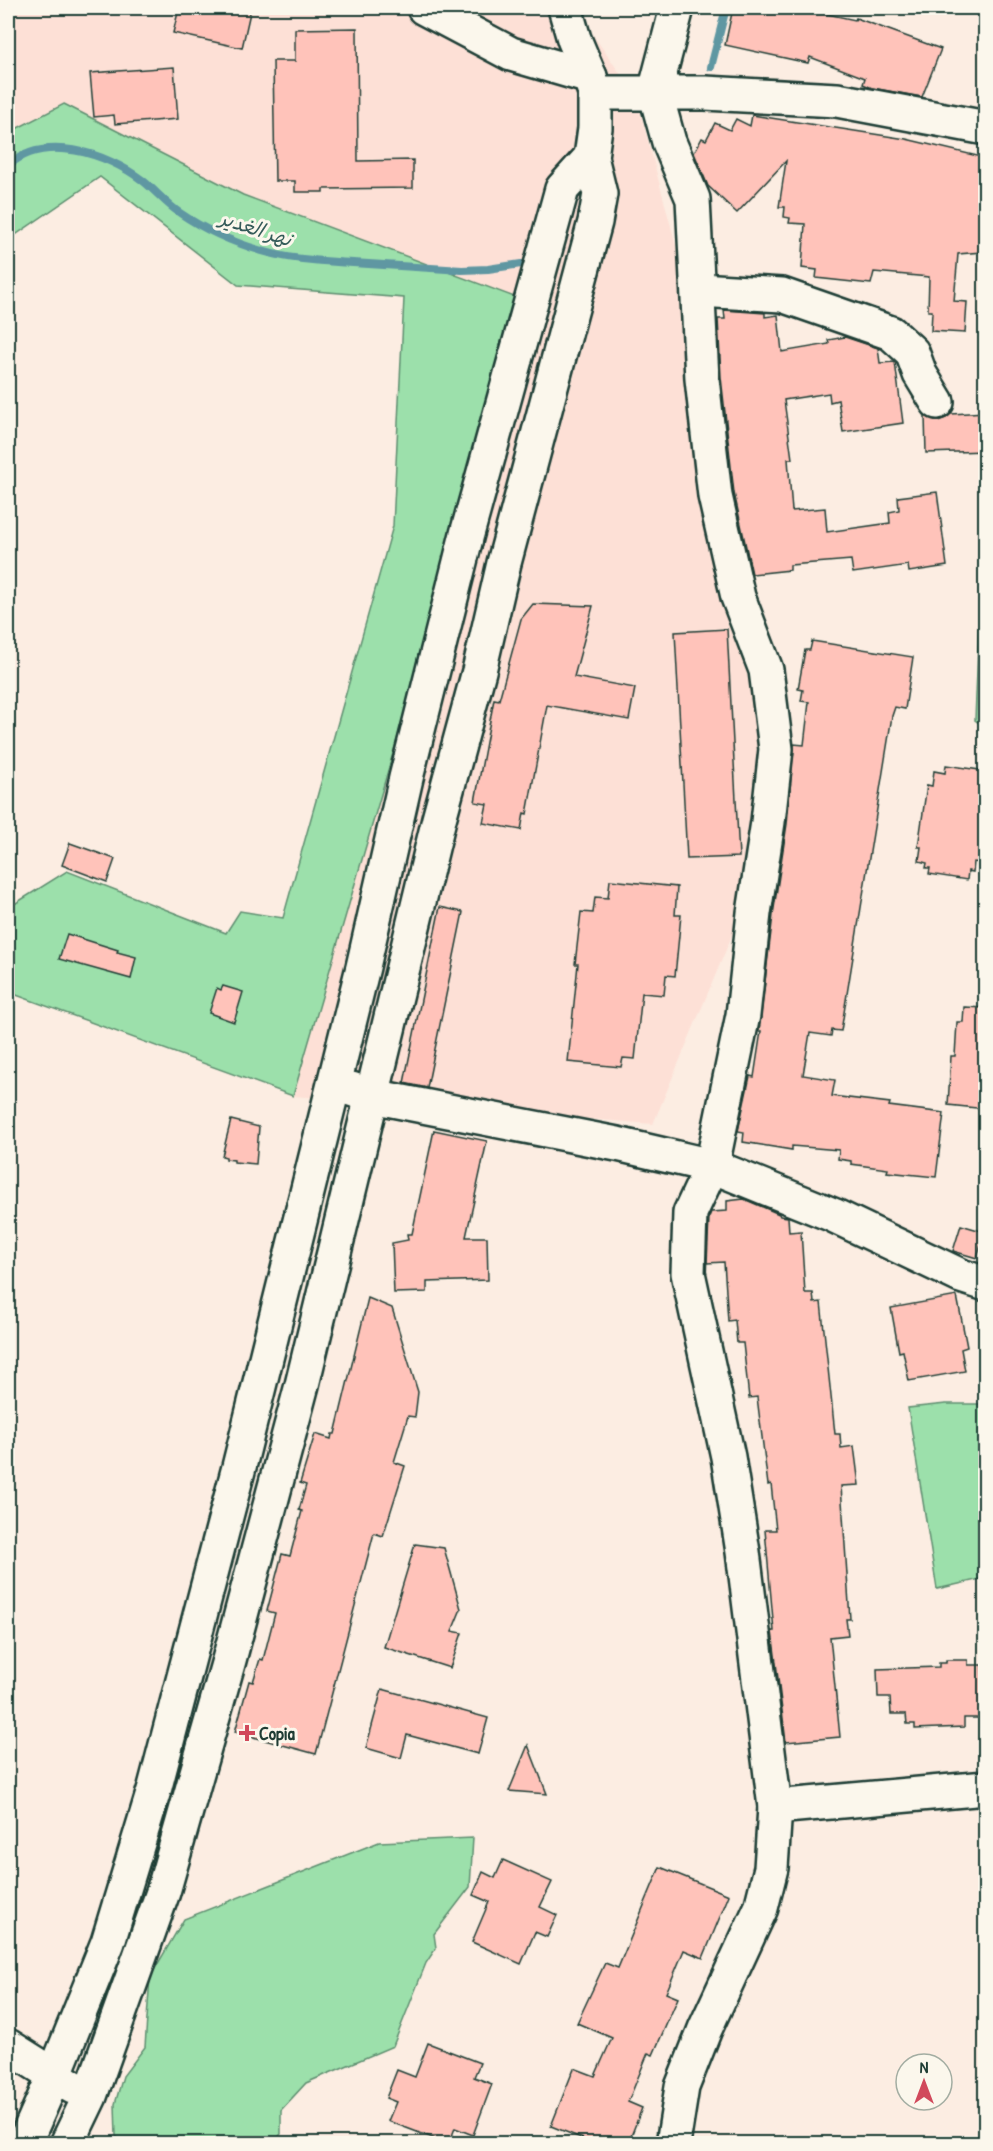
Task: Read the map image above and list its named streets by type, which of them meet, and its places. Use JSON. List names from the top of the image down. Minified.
{"water":["نهر الغدير"],"places":{"health":["Copia"]},"north":"top"}
